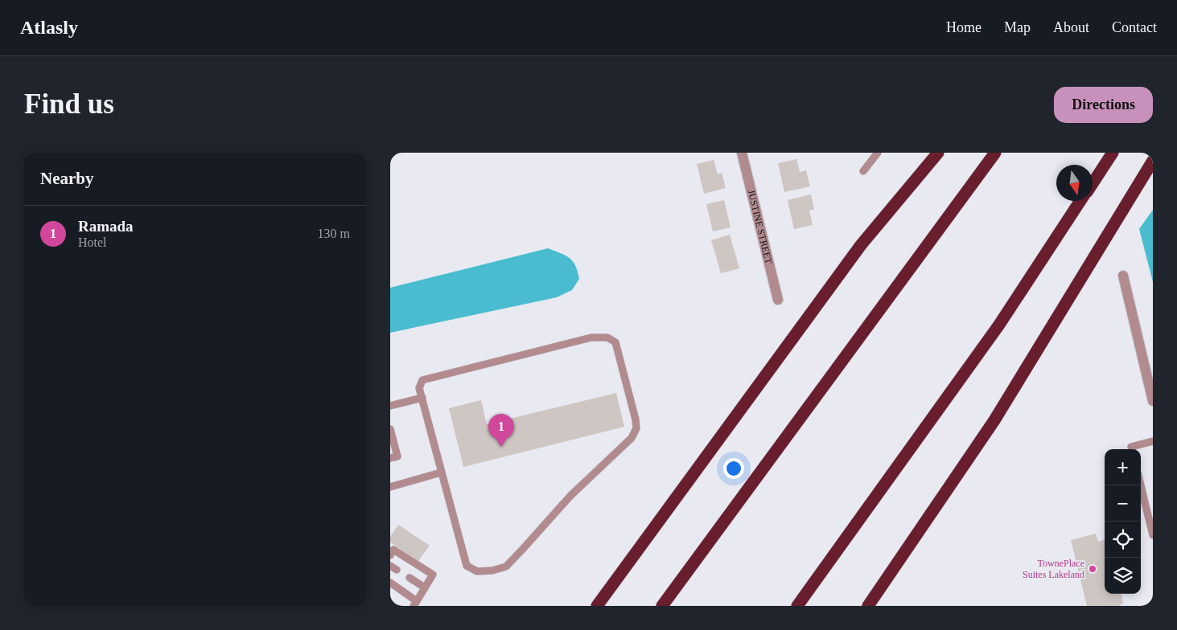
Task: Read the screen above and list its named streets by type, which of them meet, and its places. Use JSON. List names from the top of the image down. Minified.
{"streets":{"street":["JUSTINE STREET"]},"places":["TownePlace Suites Lakeland"],"north":"bottom","page":{"header":"Atlasly","nav":["Home","Map","About","Contact"],"buttons":"Directions","title":"Find us","heading":"Nearby","list":[{"mark":"1","name":"Ramada","note":"Hotel","value":"130 m"}],"pins":"1","map_buttons":["+","−"]}}
